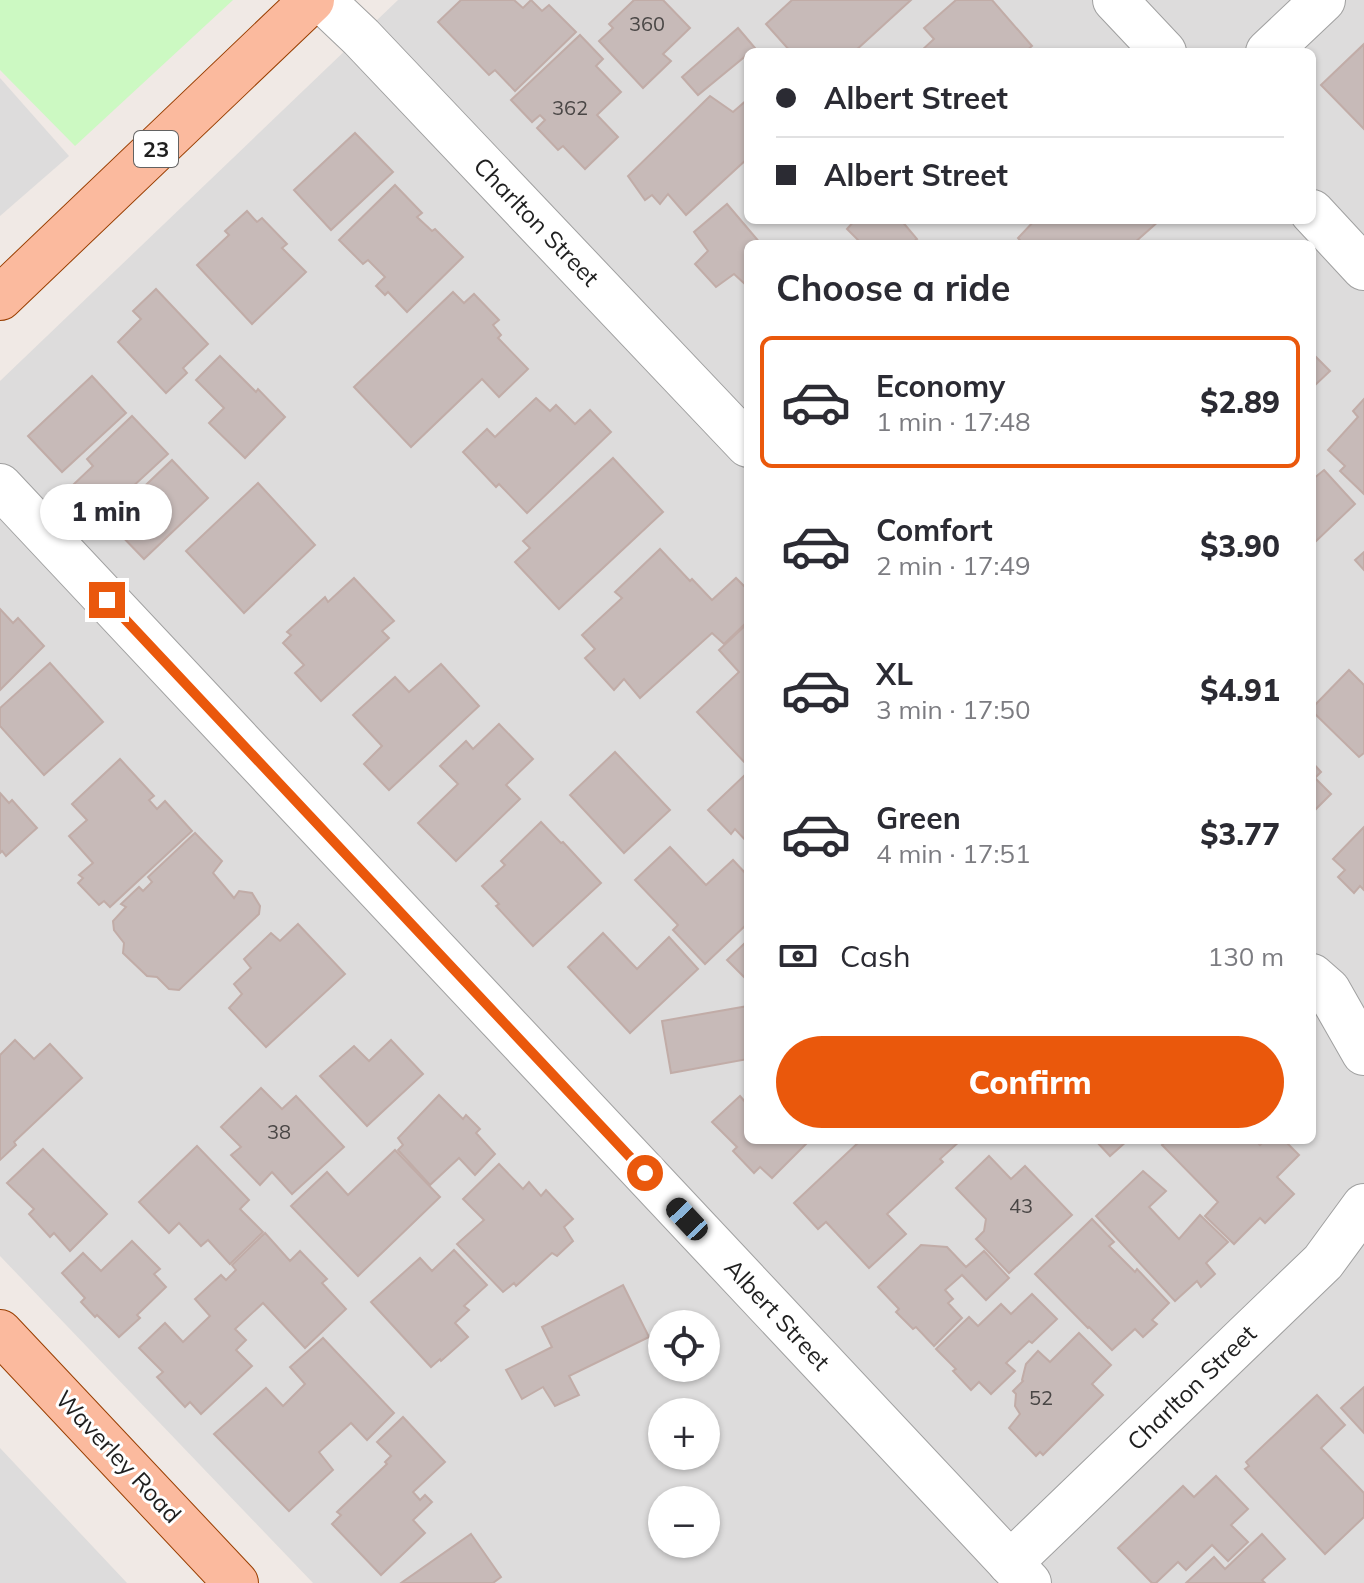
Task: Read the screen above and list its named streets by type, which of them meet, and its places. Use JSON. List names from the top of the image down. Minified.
{"streets":{"main road":["23","Waverley Road"],"street":["Charlton Street","Albert Street"]},"crossings":[["Charlton Street","Albert Street"]],"house_numbers":["360","362","38","43","52"],"page":{"banner":["Albert Street","Albert Street"],"heading":"Choose a ride","list":[{"name":"Economy","note":"1 min · 17:48","value":"$2.89"},{"name":"Comfort","note":"2 min · 17:49","value":"$3.90"},{"name":"XL","note":"3 min · 17:50","value":"$4.91"},{"name":"Green","note":"4 min · 17:51","value":"$3.77"}],"bubble":"1 min","pay":["Cash","130 m"],"buttons":"Confirm","map_buttons":["+","−"]}}
